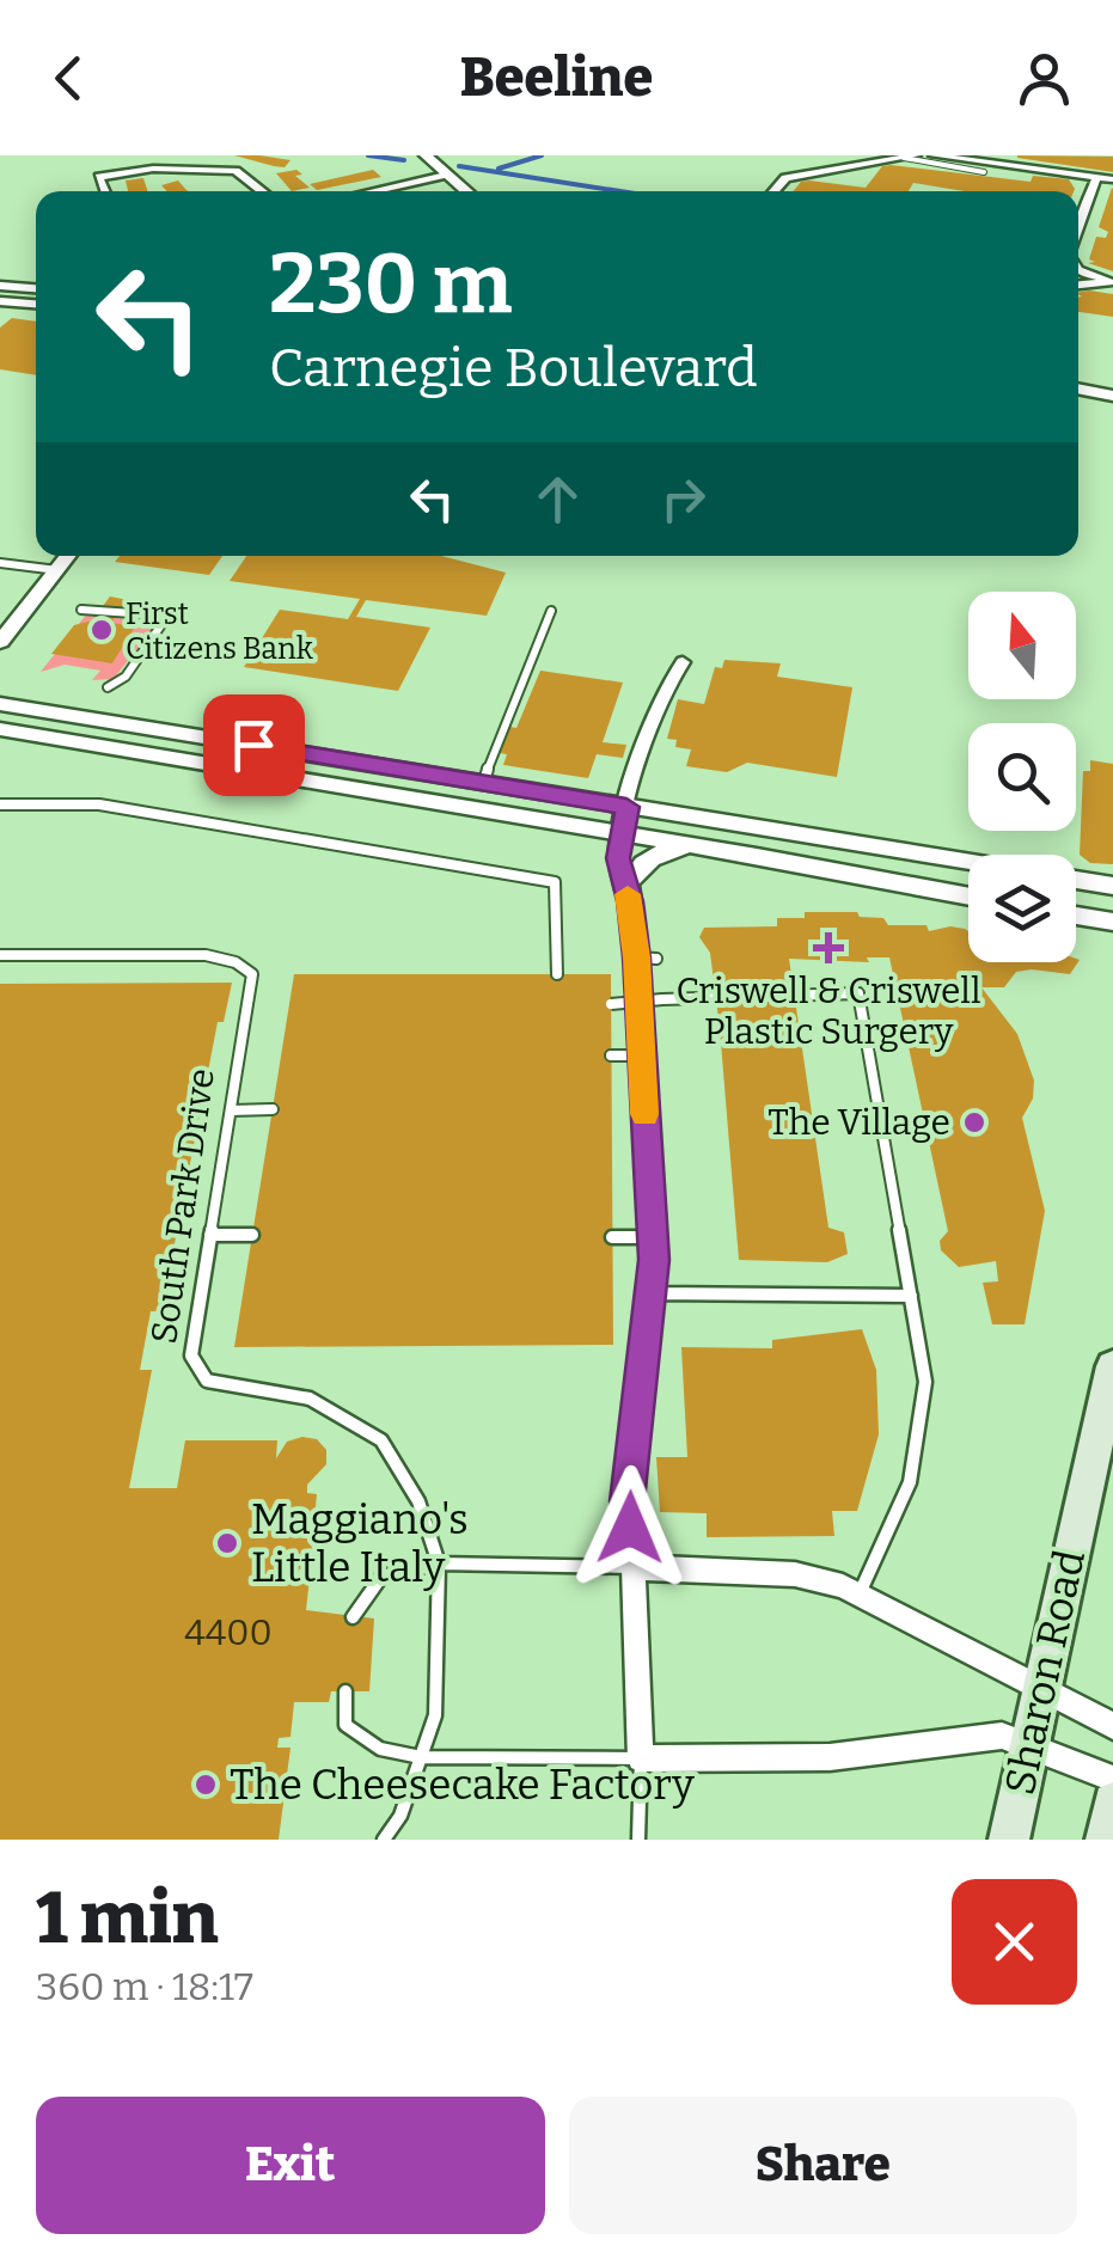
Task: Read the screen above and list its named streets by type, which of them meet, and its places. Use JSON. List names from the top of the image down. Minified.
{"streets":{"main road":["Sharon Road"],"lane":["South Park Drive"]},"places":{"other":["First Citizens Bank","The Village","Maggiano's Little Italy","The Cheesecake Factory"],"health":["Criswell & Criswell Plastic Surgery"]},"house_numbers":["4400"],"north":"top","page":{"header":"Beeline","turn":["230 m","Carnegie Boulevard"],"heading":["1 min","360 m · 18:17"],"buttons":["Exit","Share"]}}
